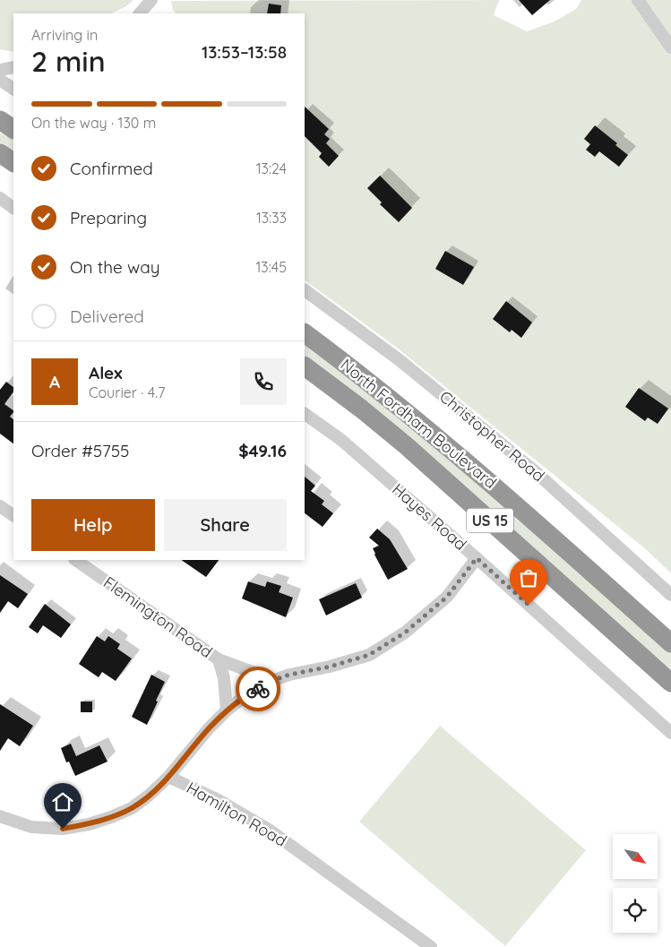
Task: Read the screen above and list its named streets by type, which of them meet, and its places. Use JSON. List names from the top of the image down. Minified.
{"streets":{"highway":["North Fordham Boulevard","US 15"],"street":["Christopher Road","Hayes Road","Flemington Road","Hamilton Road"]},"north":"bottom right","page":{"heading":["2 min","Arriving in","13:53–13:58"],"panel":["Alex","Courier · 4.7","Order #5755","$49.16"],"bar":"On the way · 130 m","list":[["Confirmed","13:24"],["Preparing","13:33"],["On the way","13:45"],"Delivered"],"round":"A","buttons":["Help","Share"]}}
